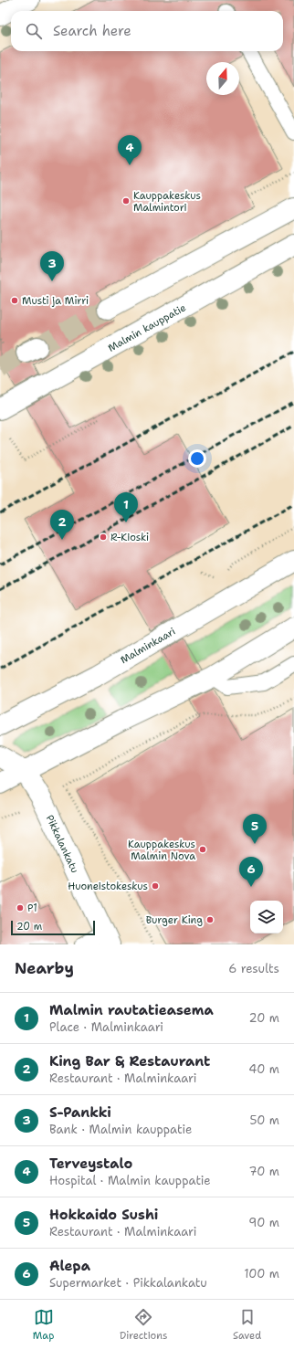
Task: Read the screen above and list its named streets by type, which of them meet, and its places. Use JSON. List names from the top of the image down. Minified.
{"streets":{"main road":["Malmin kauppatie","Malminkaari","Pikkalankatu"]},"places":["Kauppakeskus Malmintori","Musti ja Mirri","R-Kioski","Kauppakeskus Malmin Nova","Huoneistokeskus","P1","Burger King"],"scale_bar":"20 m","north":"top","page":{"search":"Search here","pins":["4","3","1","2","5","6"],"scale":"20 m","heading":["Nearby","6 results"],"list":[{"mark":"1","name":"Malmin rautatieasema","note":"Place · Malminkaari","value":"20 m"},{"mark":"2","name":"King Bar & Restaurant","note":"Restaurant · Malminkaari","value":"40 m"},{"mark":"3","name":"S-Pankki","note":"Bank · Malmin kauppatie","value":"50 m"},{"mark":"4","name":"Terveystalo","note":"Hospital · Malmin kauppatie","value":"70 m"},{"mark":"5","name":"Hokkaido Sushi","note":"Restaurant · Malminkaari","value":"90 m"},{"mark":"6","name":"Alepa","note":"Supermarket · Pikkalankatu","value":"100 m"}],"nav":["Map","Directions","Saved"]}}
